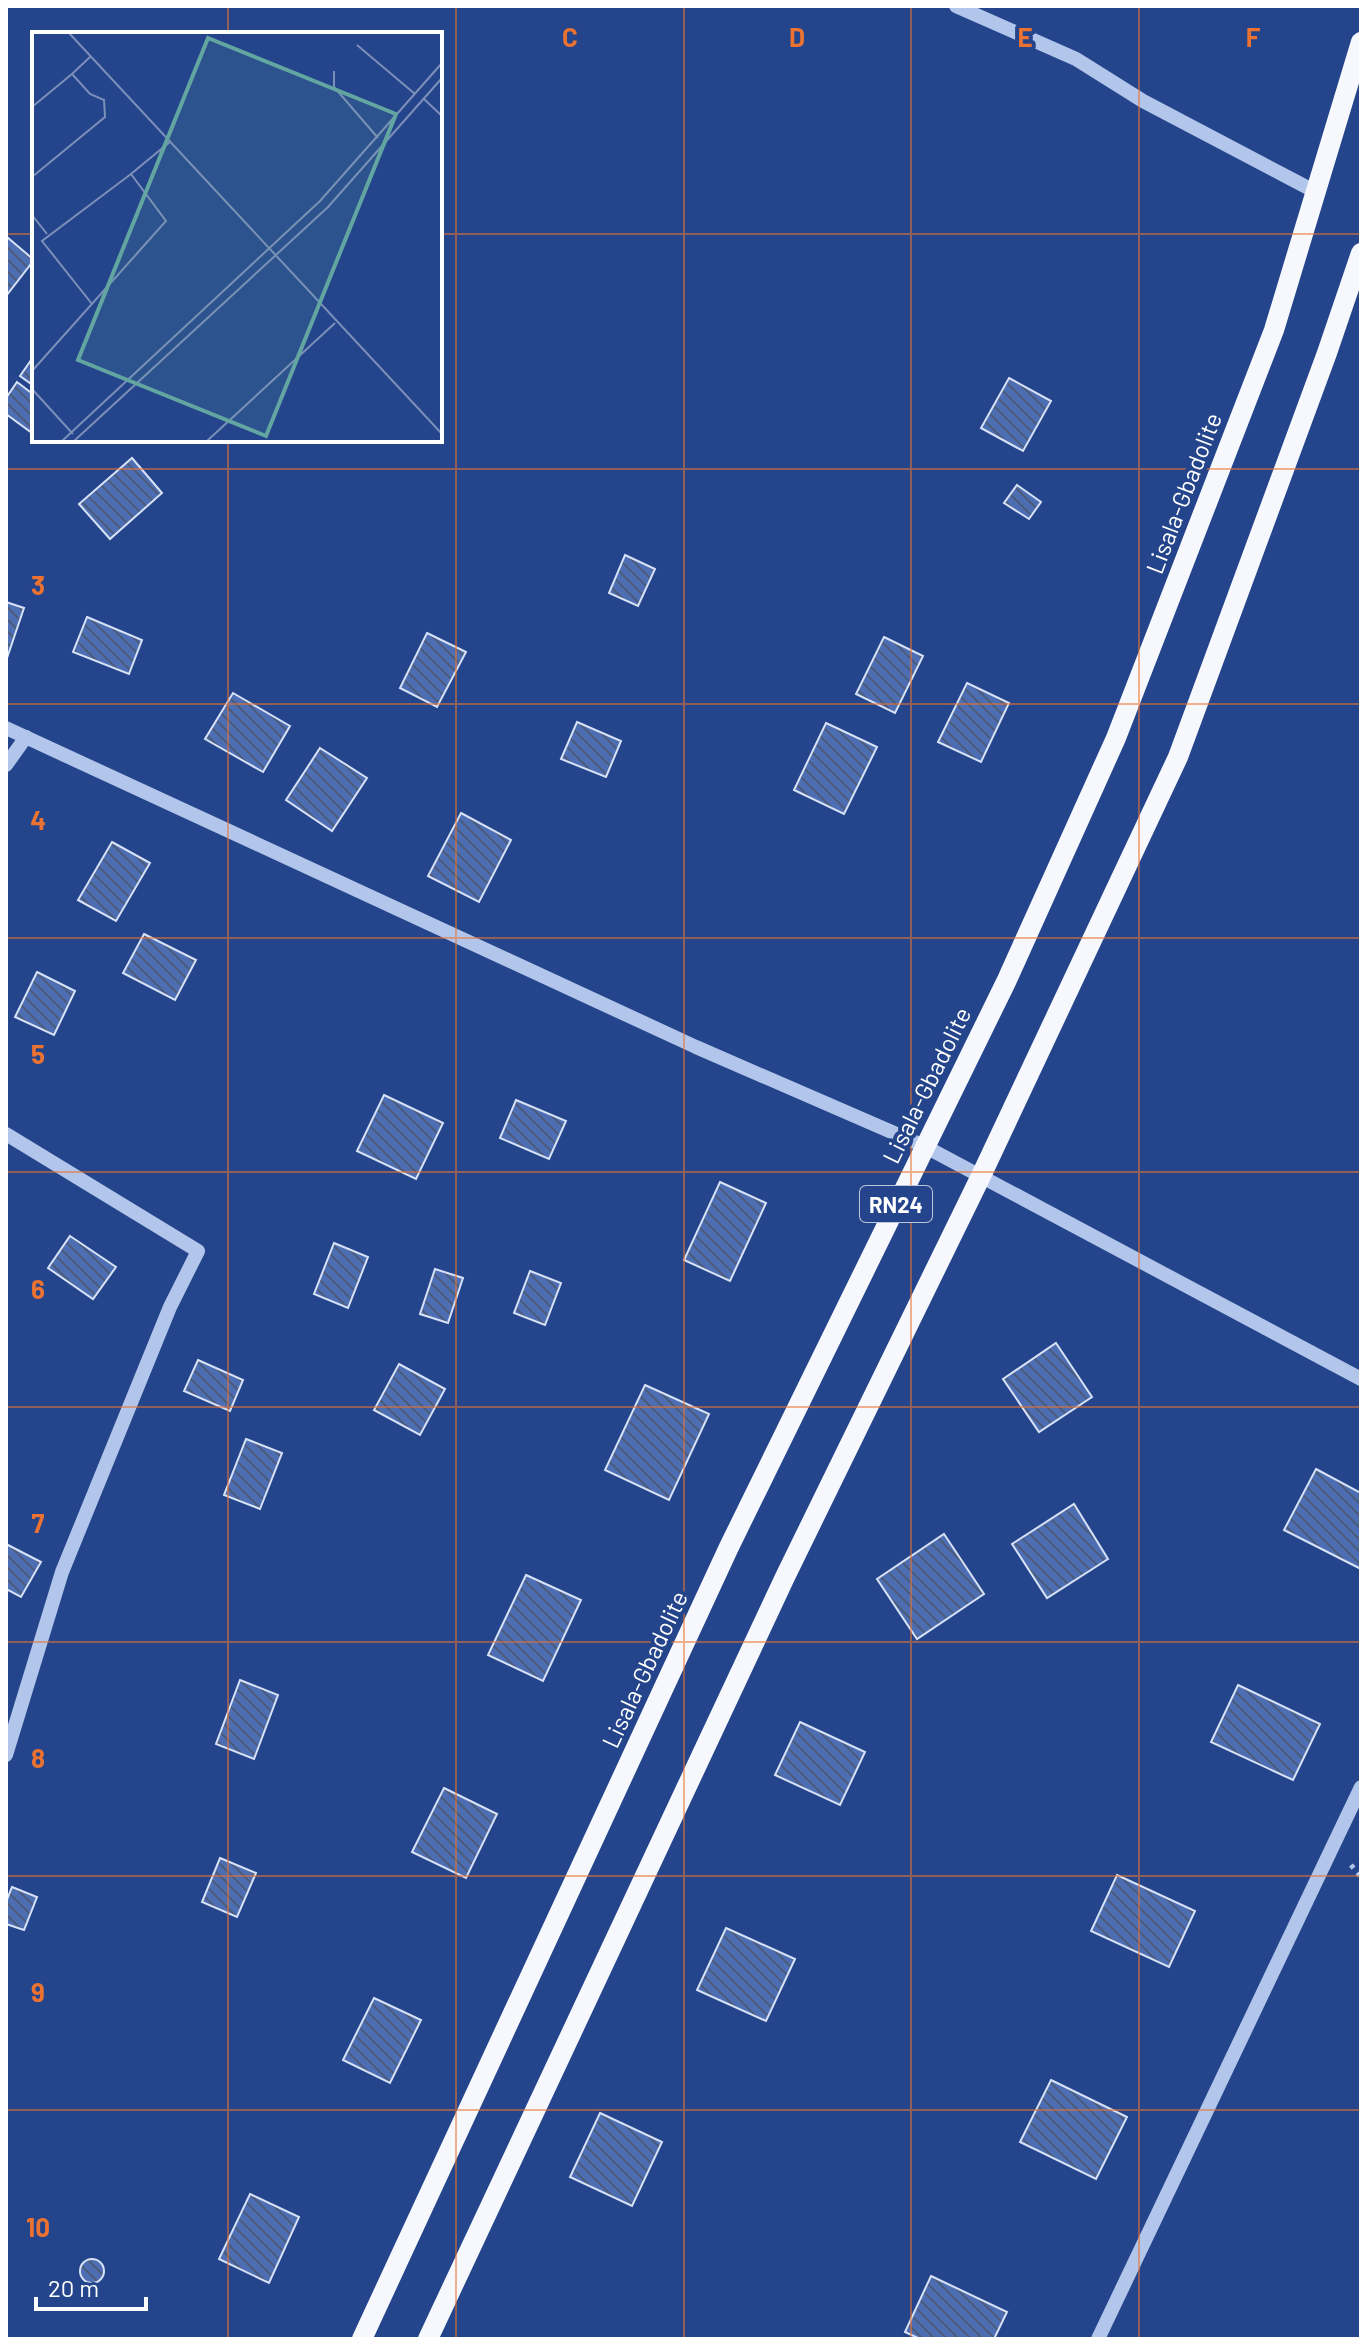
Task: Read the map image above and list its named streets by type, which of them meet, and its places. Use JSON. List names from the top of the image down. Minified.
{"streets":{"main road":["Lisala-Gbadolite","RN24"]},"scale_bar":"20 m","grid":{"columns":["C","D","E","F"],"rows":["3","4","5","6","7","8","9","10"]}}
